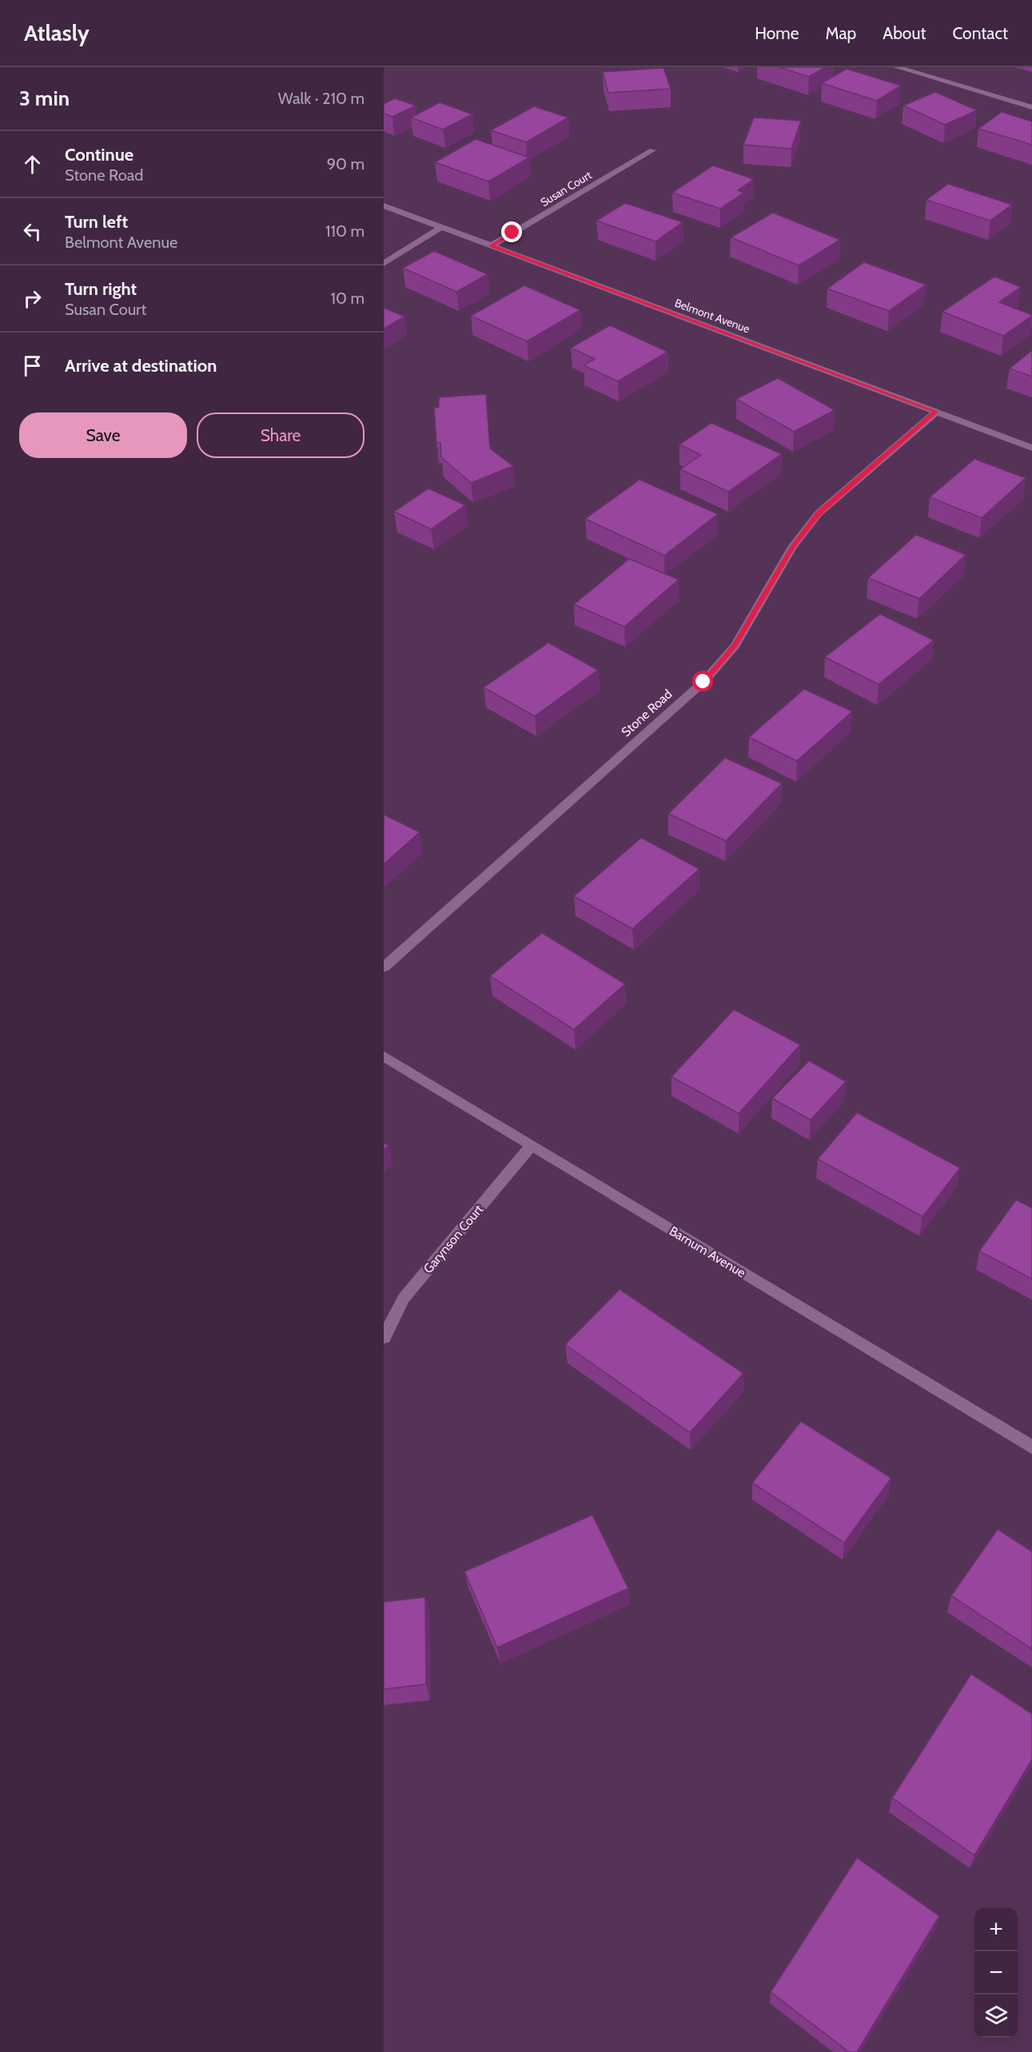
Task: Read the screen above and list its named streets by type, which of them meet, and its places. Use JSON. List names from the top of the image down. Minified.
{"streets":{"street":["Susan Court","Belmont Avenue","Stone Road","Garynson Court","Barnum Avenue"]},"crossings":[["Susan Court","Belmont Avenue"],["Belmont Avenue","Stone Road"],["Garynson Court","Barnum Avenue"]],"page":{"header":"Atlasly","nav":["Home","Map","About","Contact"],"heading":["3 min","Walk · 210 m"],"list":[["Continue","Stone Road","90 m"],["Turn left","Belmont Avenue","110 m"],["Turn right","Susan Court","10 m"],"Arrive at destination"],"buttons":["Save","Share"],"map_buttons":["+","−"]}}
